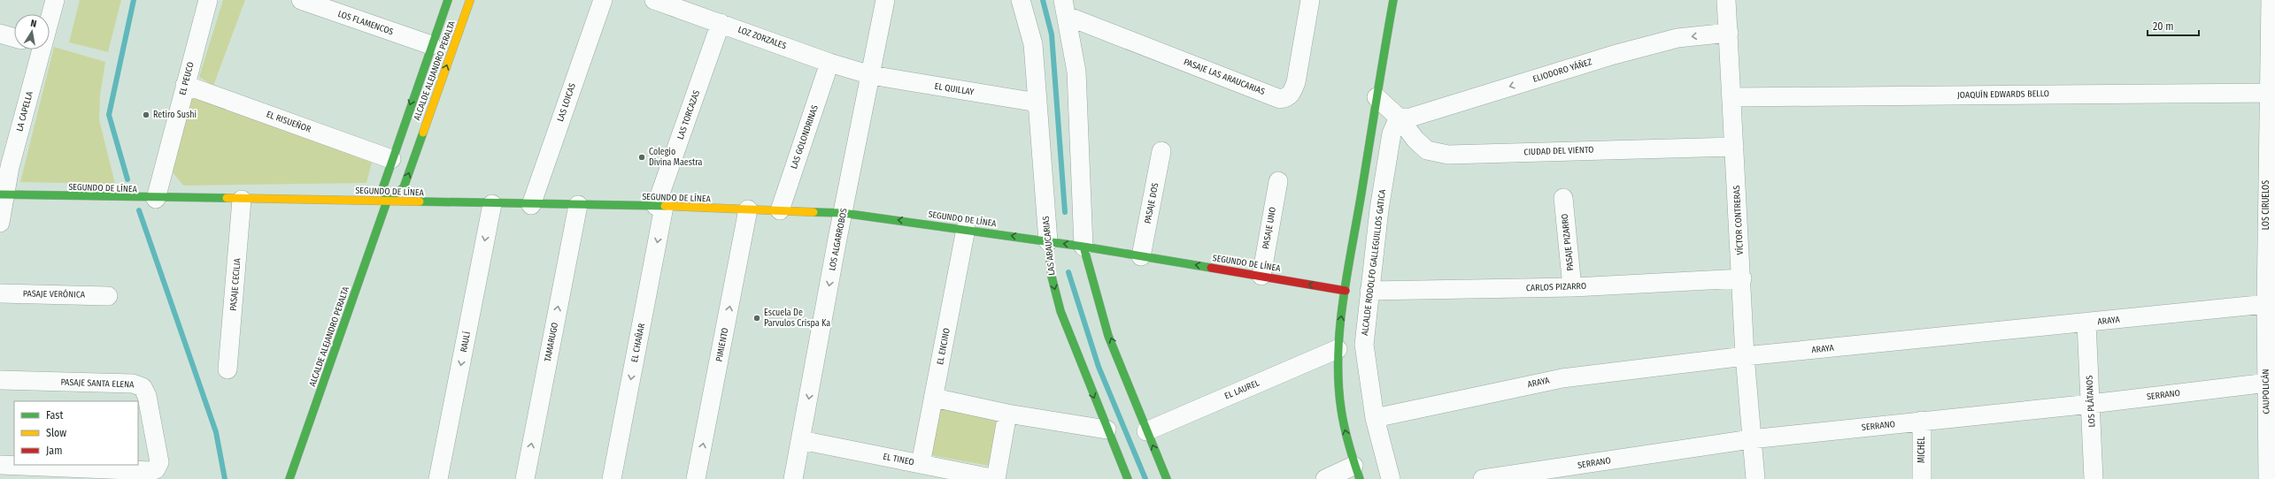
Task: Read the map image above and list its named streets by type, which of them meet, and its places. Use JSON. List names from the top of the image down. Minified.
{"streets":{"street":["LOS FLAMENCOS","LOZ ZORZALES","ALCALDE ALEJANDRO PERALTA","ELIODORO YÁÑEZ","PASAJE LAS ARAUCARIAS","EL PEUCO","EL QUILLAY","JOAQUÍN EDWARDS BELLO","LAS LOICAS","LA CAPELLA","LAS TORCAZAS","EL RISUEÑOR","LAS GOLONDRINAS","CIUDAD DEL VIENTO","SEGUNDO DE LÍNEA","PASAJE DOS","LOS CIRUELOS","VÍCTOR CONTRERAS","PASAJE UNO","LOS ALGARROBOS","PASAJE PIZARRO","LAS ARAUCARIAS","ALCALDE RODOLFO GALLEGUILLOS GATICA","PASAJE CECILIA","CARLOS PIZARRO","PASAJE VERÓNICA","ARAYA","RAULÍ","TAMARUGO","EL CHAÑAR","PIMIENTO","EL ENCINO","PASAJE SANTA ELENA","EL LAUREL","CAUPOLICÁN","SERRANO","LOS PLÁTANOS","MICHEL","EL TINEO"]},"crossings":[["LOS FLAMENCOS","ALCALDE ALEJANDRO PERALTA"],["LOZ ZORZALES","EL QUILLAY"],["LOZ ZORZALES","LAS TORCAZAS"],["LOZ ZORZALES","LAS GOLONDRINAS"],["LOZ ZORZALES","LOS ALGARROBOS"],["ALCALDE ALEJANDRO PERALTA","EL RISUEÑOR"],["ALCALDE ALEJANDRO PERALTA","SEGUNDO DE LÍNEA"],["ELIODORO YÁÑEZ","CIUDAD DEL VIENTO"],["ELIODORO YÁÑEZ","VÍCTOR CONTRERAS"],["ELIODORO YÁÑEZ","ALCALDE RODOLFO GALLEGUILLOS GATICA"],["EL PEUCO","EL RISUEÑOR"],["EL PEUCO","SEGUNDO DE LÍNEA"],["EL QUILLAY","LOS ALGARROBOS"],["EL QUILLAY","LAS ARAUCARIAS"],["JOAQUÍN EDWARDS BELLO","LOS CIRUELOS"],["JOAQUÍN EDWARDS BELLO","VÍCTOR CONTRERAS"],["LAS LOICAS","SEGUNDO DE LÍNEA"],["LA CAPELLA","SEGUNDO DE LÍNEA"],["LAS TORCAZAS","SEGUNDO DE LÍNEA"],["LAS TORCAZAS","EL CHAÑAR"],["LAS GOLONDRINAS","SEGUNDO DE LÍNEA"],["CIUDAD DEL VIENTO","VÍCTOR CONTRERAS"],["CIUDAD DEL VIENTO","ALCALDE RODOLFO GALLEGUILLOS GATICA"],["SEGUNDO DE LÍNEA","PASAJE DOS"],["SEGUNDO DE LÍNEA","PASAJE UNO"],["SEGUNDO DE LÍNEA","LOS ALGARROBOS"],["SEGUNDO DE LÍNEA","LAS ARAUCARIAS"],["SEGUNDO DE LÍNEA","PASAJE CECILIA"],["SEGUNDO DE LÍNEA","RAULÍ"],["SEGUNDO DE LÍNEA","TAMARUGO"],["SEGUNDO DE LÍNEA","EL CHAÑAR"],["SEGUNDO DE LÍNEA","PIMIENTO"],["SEGUNDO DE LÍNEA","EL ENCINO"],["LOS CIRUELOS","ARAYA"],["LOS CIRUELOS","CAUPOLICÁN"],["VÍCTOR CONTRERAS","CARLOS PIZARRO"],["VÍCTOR CONTRERAS","ARAYA"],["VÍCTOR CONTRERAS","SERRANO"],["LOS ALGARROBOS","EL TINEO"],["PASAJE PIZARRO","CARLOS PIZARRO"],["ALCALDE RODOLFO GALLEGUILLOS GATICA","CARLOS PIZARRO"],["ALCALDE RODOLFO GALLEGUILLOS GATICA","ARAYA"],["ARAYA","CAUPOLICÁN"],["ARAYA","LOS PLÁTANOS"],["EL ENCINO","EL TINEO"],["CAUPOLICÁN","SERRANO"],["SERRANO","LOS PLÁTANOS"],["SERRANO","MICHEL"]],"one_way":["ELIODORO YÁÑEZ","LOS ALGARROBOS","RAULÍ","TAMARUGO","EL CHAÑAR","PIMIENTO"],"places":["Retiro Sushi","Colegio Divina Maestra","Escuela De Parvulos Crispa Ka"],"legend":["Fast","Slow","Jam"],"scale_bar":"20 m","north":"top"}
